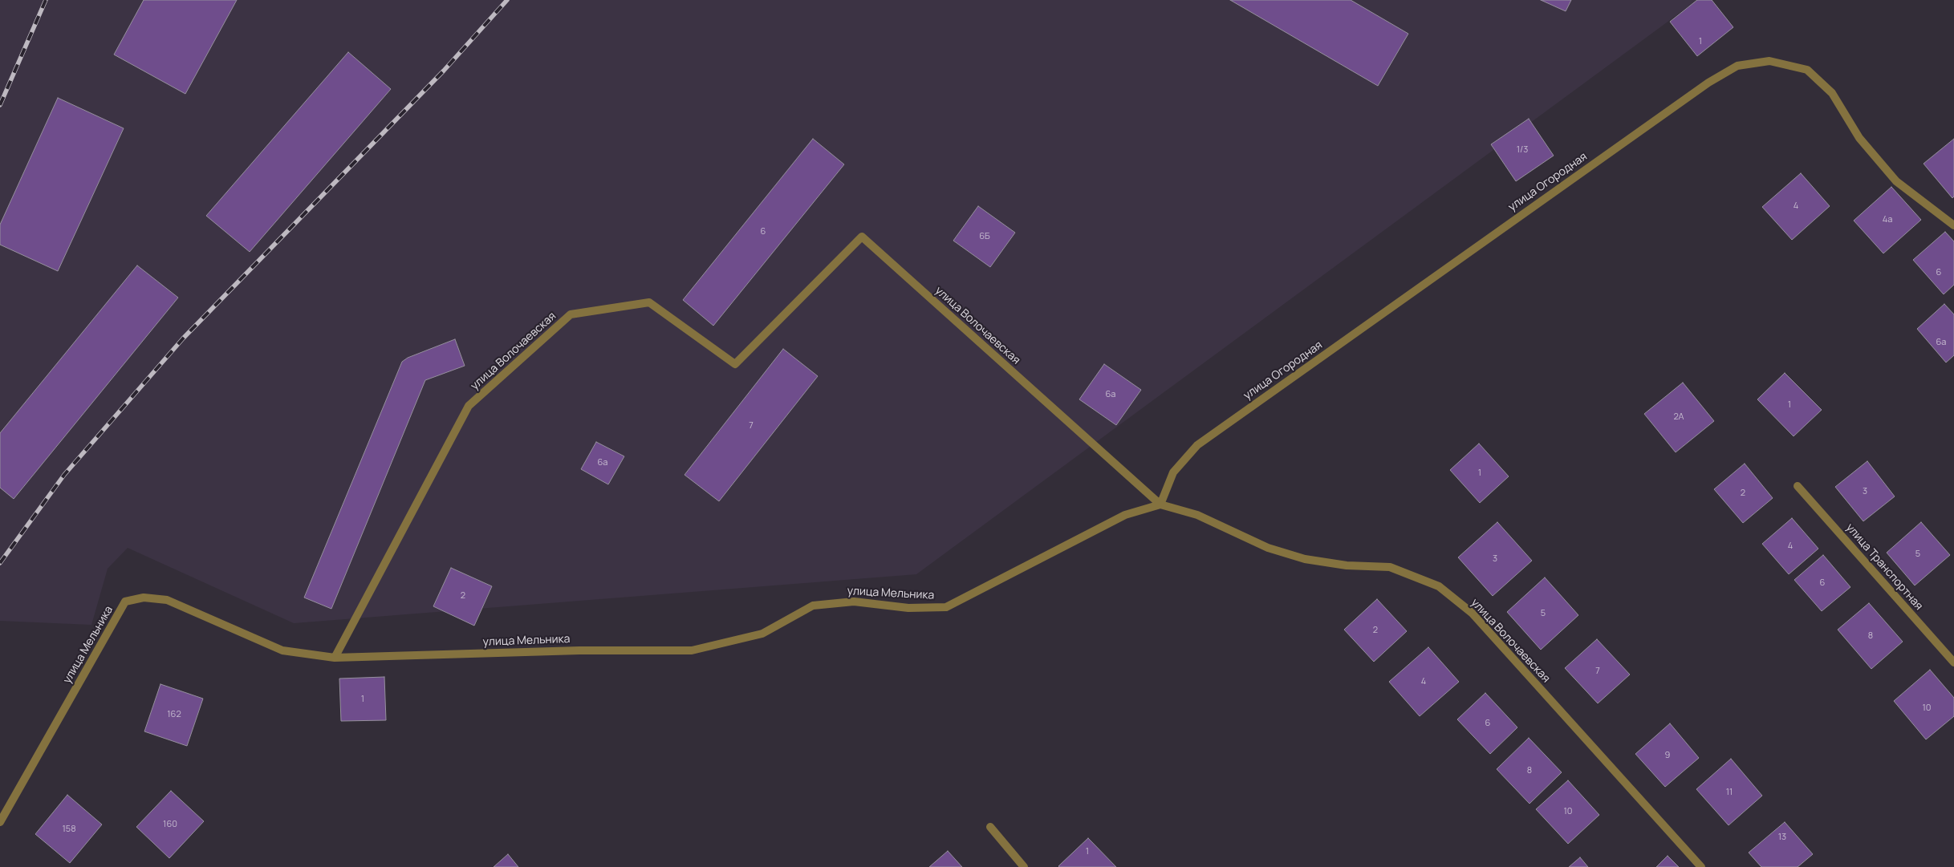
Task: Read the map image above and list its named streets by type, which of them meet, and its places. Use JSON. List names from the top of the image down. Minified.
{"streets":{"street":["улица Огородная","улица Волочаевская","улица Транспортная","улица Мельника"]},"crossings":[["улица Огородная","улица Волочаевская"],["улица Огородная","улица Мельника"],["улица Волочаевская","улица Мельника"]],"house_numbers":["1","1/3","4","4а","6","6Б","6","6а","6а","1","2А","7","6а","1","3","2","4","5","3","6","2","5","2","8","7","4","1","10","162","6","9","8","11","10","160","158","13","1"]}
